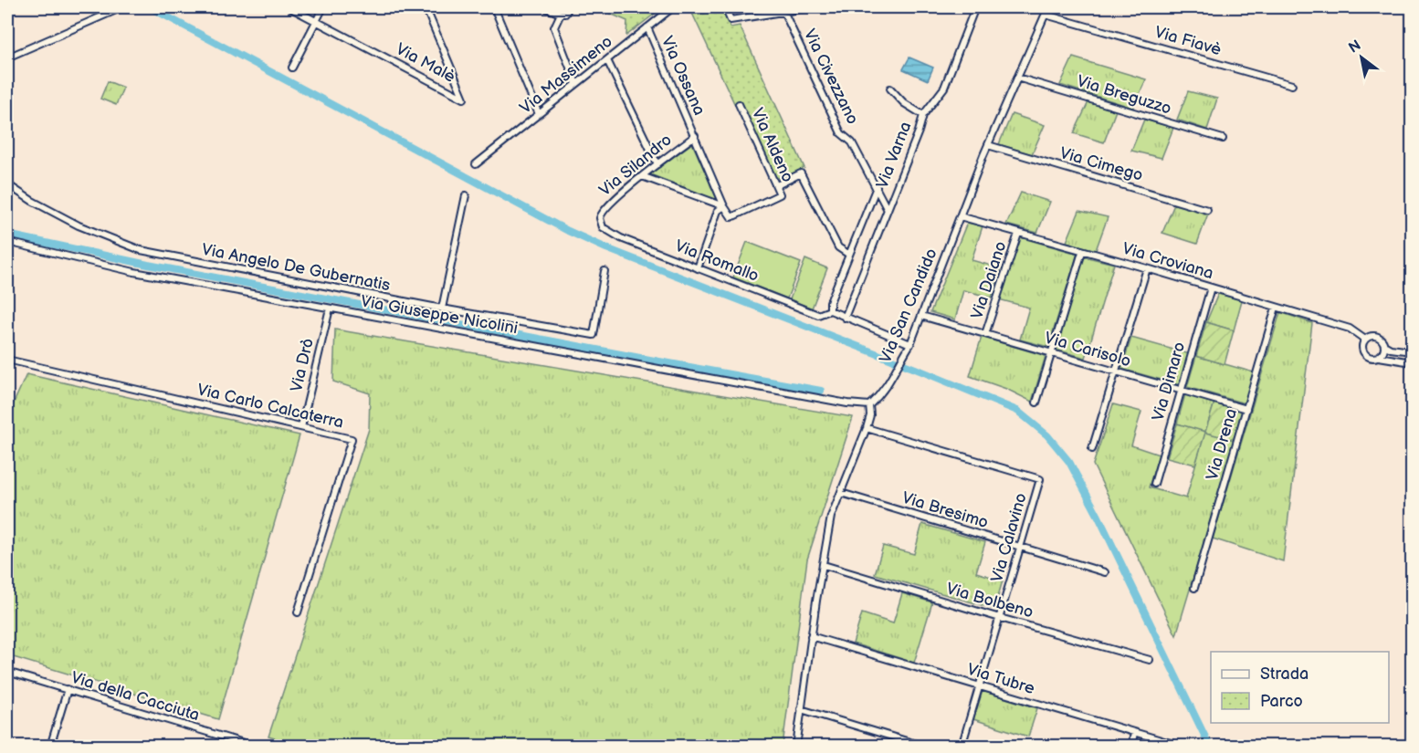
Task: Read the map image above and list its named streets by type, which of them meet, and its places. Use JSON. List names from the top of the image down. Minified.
{"streets":{"street":["Via Fiavè","Via Malè","Via Massimeno","Via Ossana","Via Civezzano","Via Breguzzo","Via Aldeno","Via Varna","Via Cimego","Via Silandro","Via Romallo","Via Croviana","Via Angelo De Gubernatis","Via Daiano","Via San Candido","Via Giuseppe Nicolini","Via Carisolo","Via Drò","Via Dimaro","Via Carlo Calcaterra","Via Drena","Via Bresimo","Via Calavino","Via Bolbeno","Via Tubre","Via della Cacciuta"]},"crossings":[["Via Fiavè","Via San Candido"],["Via Massimeno","Via Ossana"],["Via Ossana","Via Aldeno"],["Via Ossana","Via Silandro"],["Via Civezzano","Via Varna"],["Via Breguzzo","Via San Candido"],["Via Cimego","Via San Candido"],["Via Silandro","Via Romallo"],["Via Croviana","Via Daiano"],["Via Croviana","Via San Candido"],["Via Croviana","Via Dimaro"],["Via Croviana","Via Drena"],["Via Daiano","Via Carisolo"],["Via San Candido","Via Giuseppe Nicolini"],["Via San Candido","Via Carisolo"],["Via Giuseppe Nicolini","Via Drò"],["Via Carisolo","Via Dimaro"],["Via Carisolo","Via Drena"],["Via Drò","Via Carlo Calcaterra"],["Via Bresimo","Via Calavino"],["Via Calavino","Via Bolbeno"],["Via Calavino","Via Tubre"]],"legend":["Strada","Parco"],"north":"top left"}
